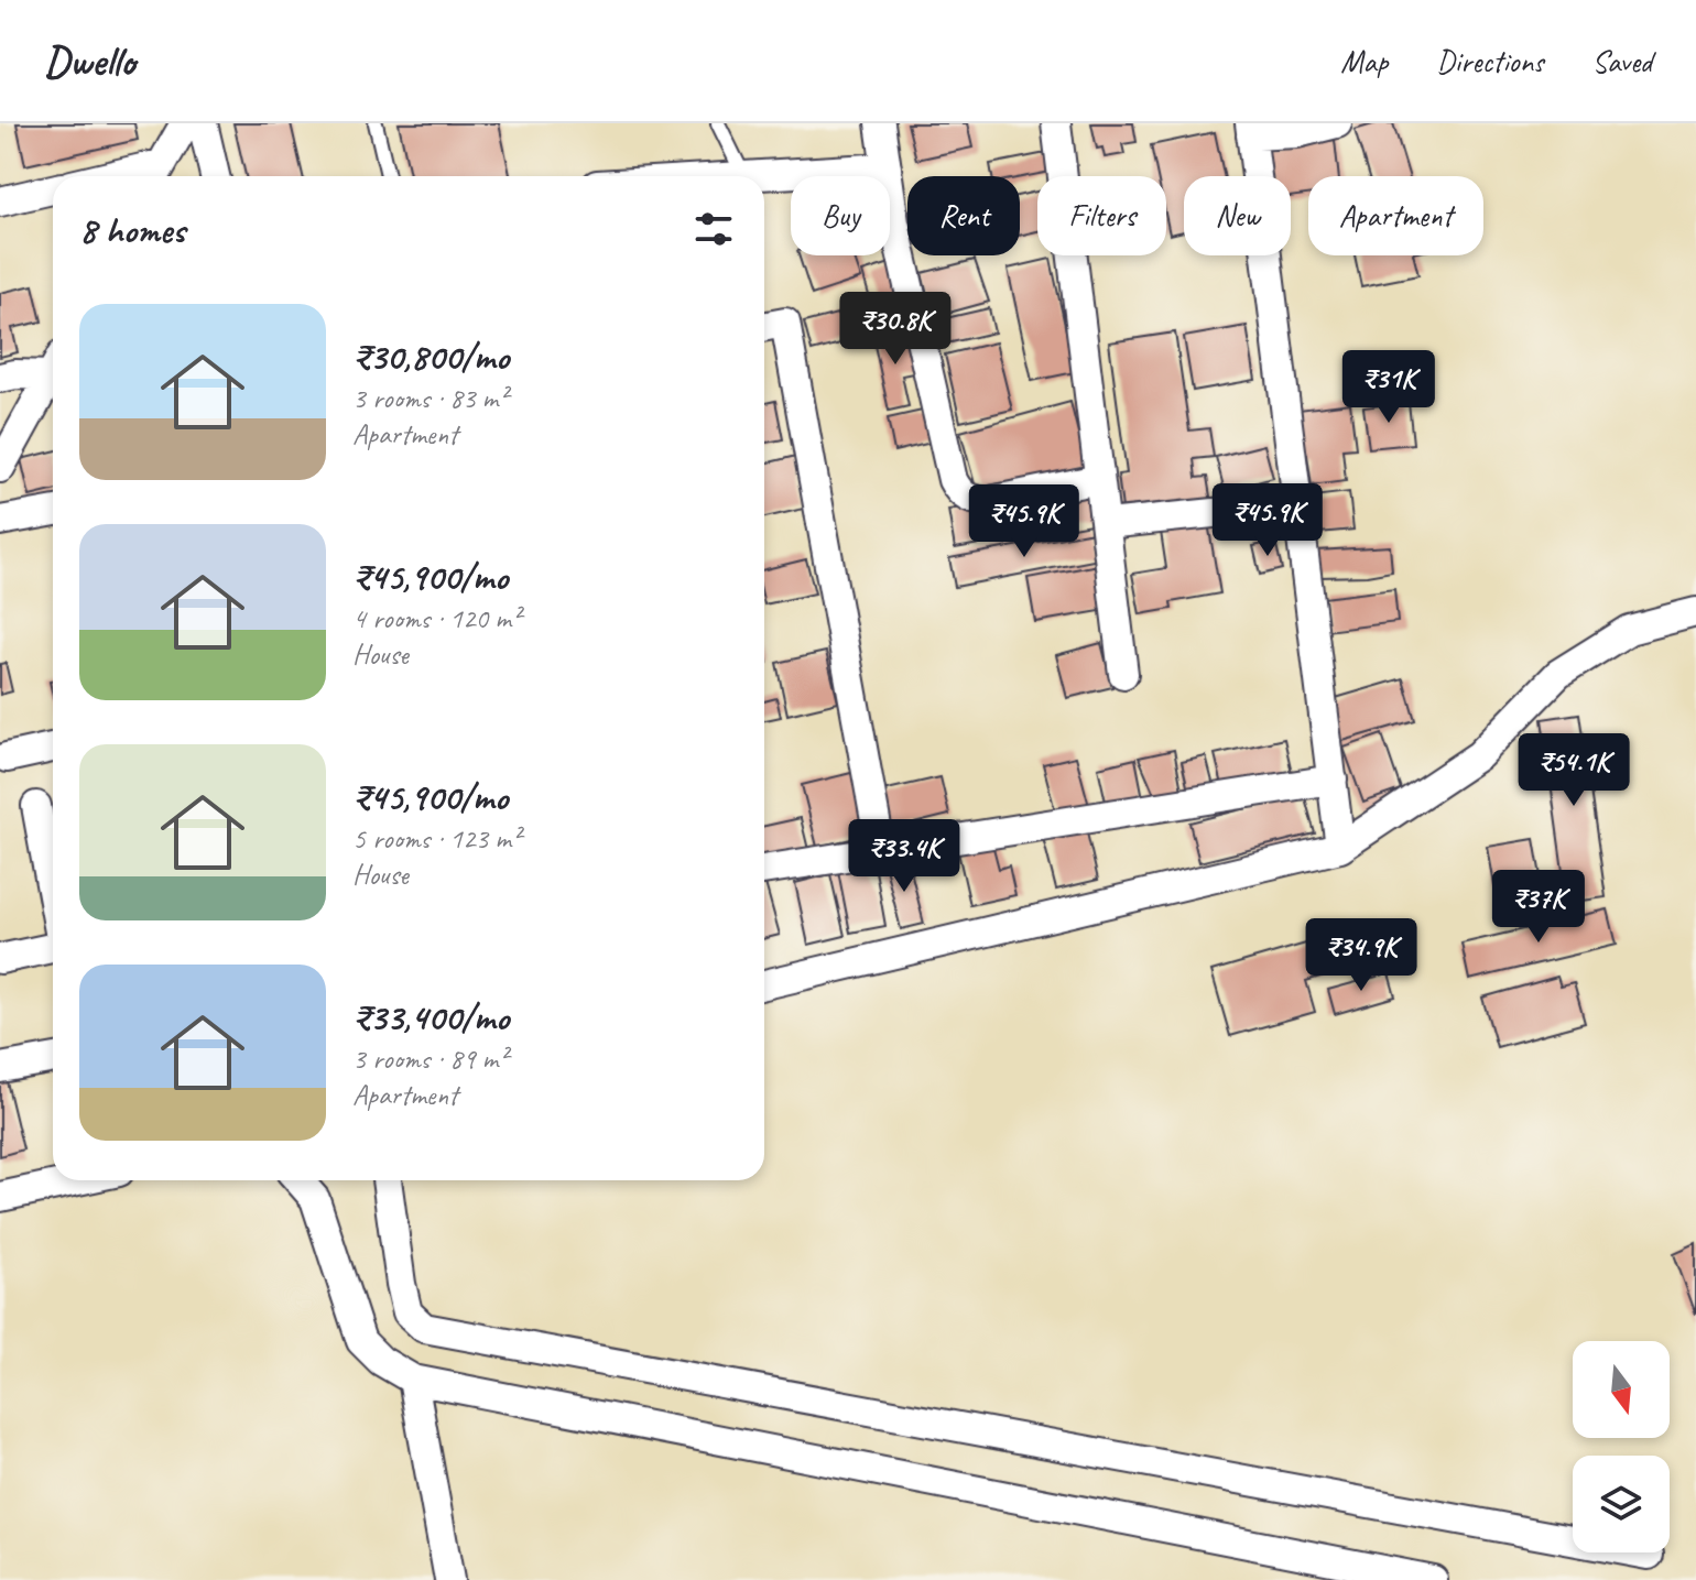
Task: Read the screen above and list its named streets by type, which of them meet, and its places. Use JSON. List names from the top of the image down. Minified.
{"north":"bottom","page":{"header":"Dwello","nav":["Map","Directions","Saved"],"chip":["Buy","Rent","Filters","New","Apartment"],"heading":"8 homes","list":[{"name":"₹30,800/mo","note":"3 rooms · 83 m² · Apartment"},{"name":"₹45,900/mo","note":"4 rooms · 120 m² · House"},{"name":"₹45,900/mo","note":"5 rooms · 123 m² · House"},{"name":"₹33,400/mo","note":"3 rooms · 89 m² · Apartment"}],"price":["₹30.8K","₹31K","₹45.9K","₹45.9K","₹54.1K","₹33.4K","₹37K","₹34.9K"]}}
